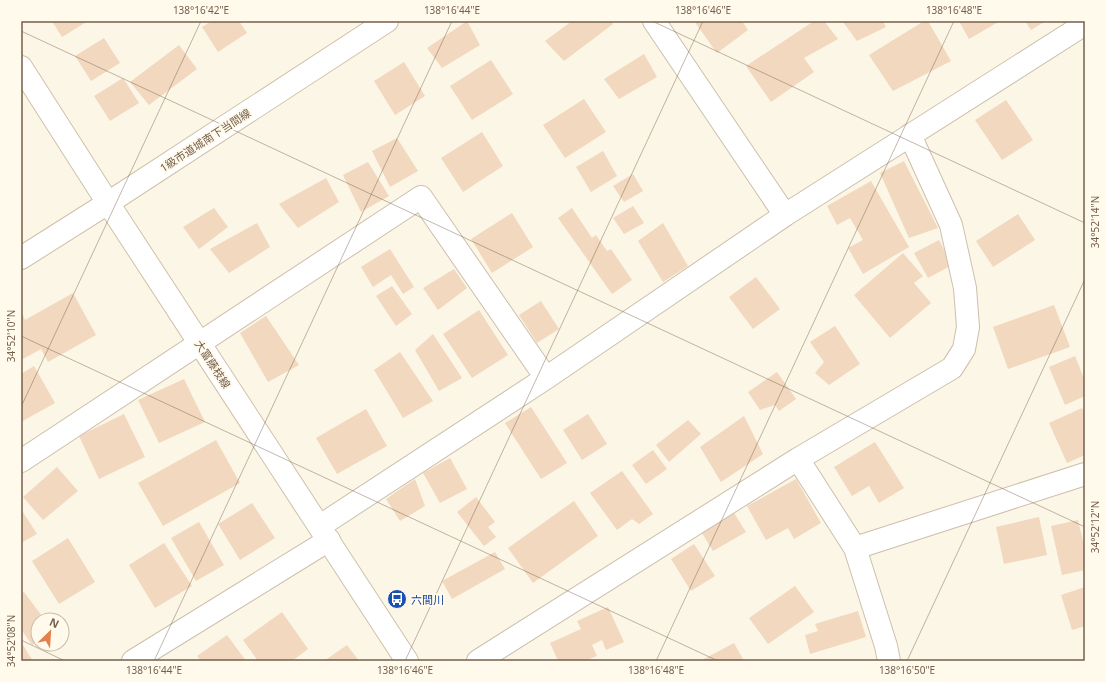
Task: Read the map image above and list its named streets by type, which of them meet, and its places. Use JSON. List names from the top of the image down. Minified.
{"streets":{"street":["1級市道城南下当間線","大富藤枝線"]},"crossings":[["1級市道城南下当間線","大富藤枝線"]],"places":{"bus stop":["六間川"]},"north":"top right","coordinates":["138°16'42\"E","138°16'44\"E","138°16'46\"E","138°16'48\"E","34°52'14\"N","34°52'10\"N","34°52'12\"N","34°52'08\"N","138°16'50\"E"]}
